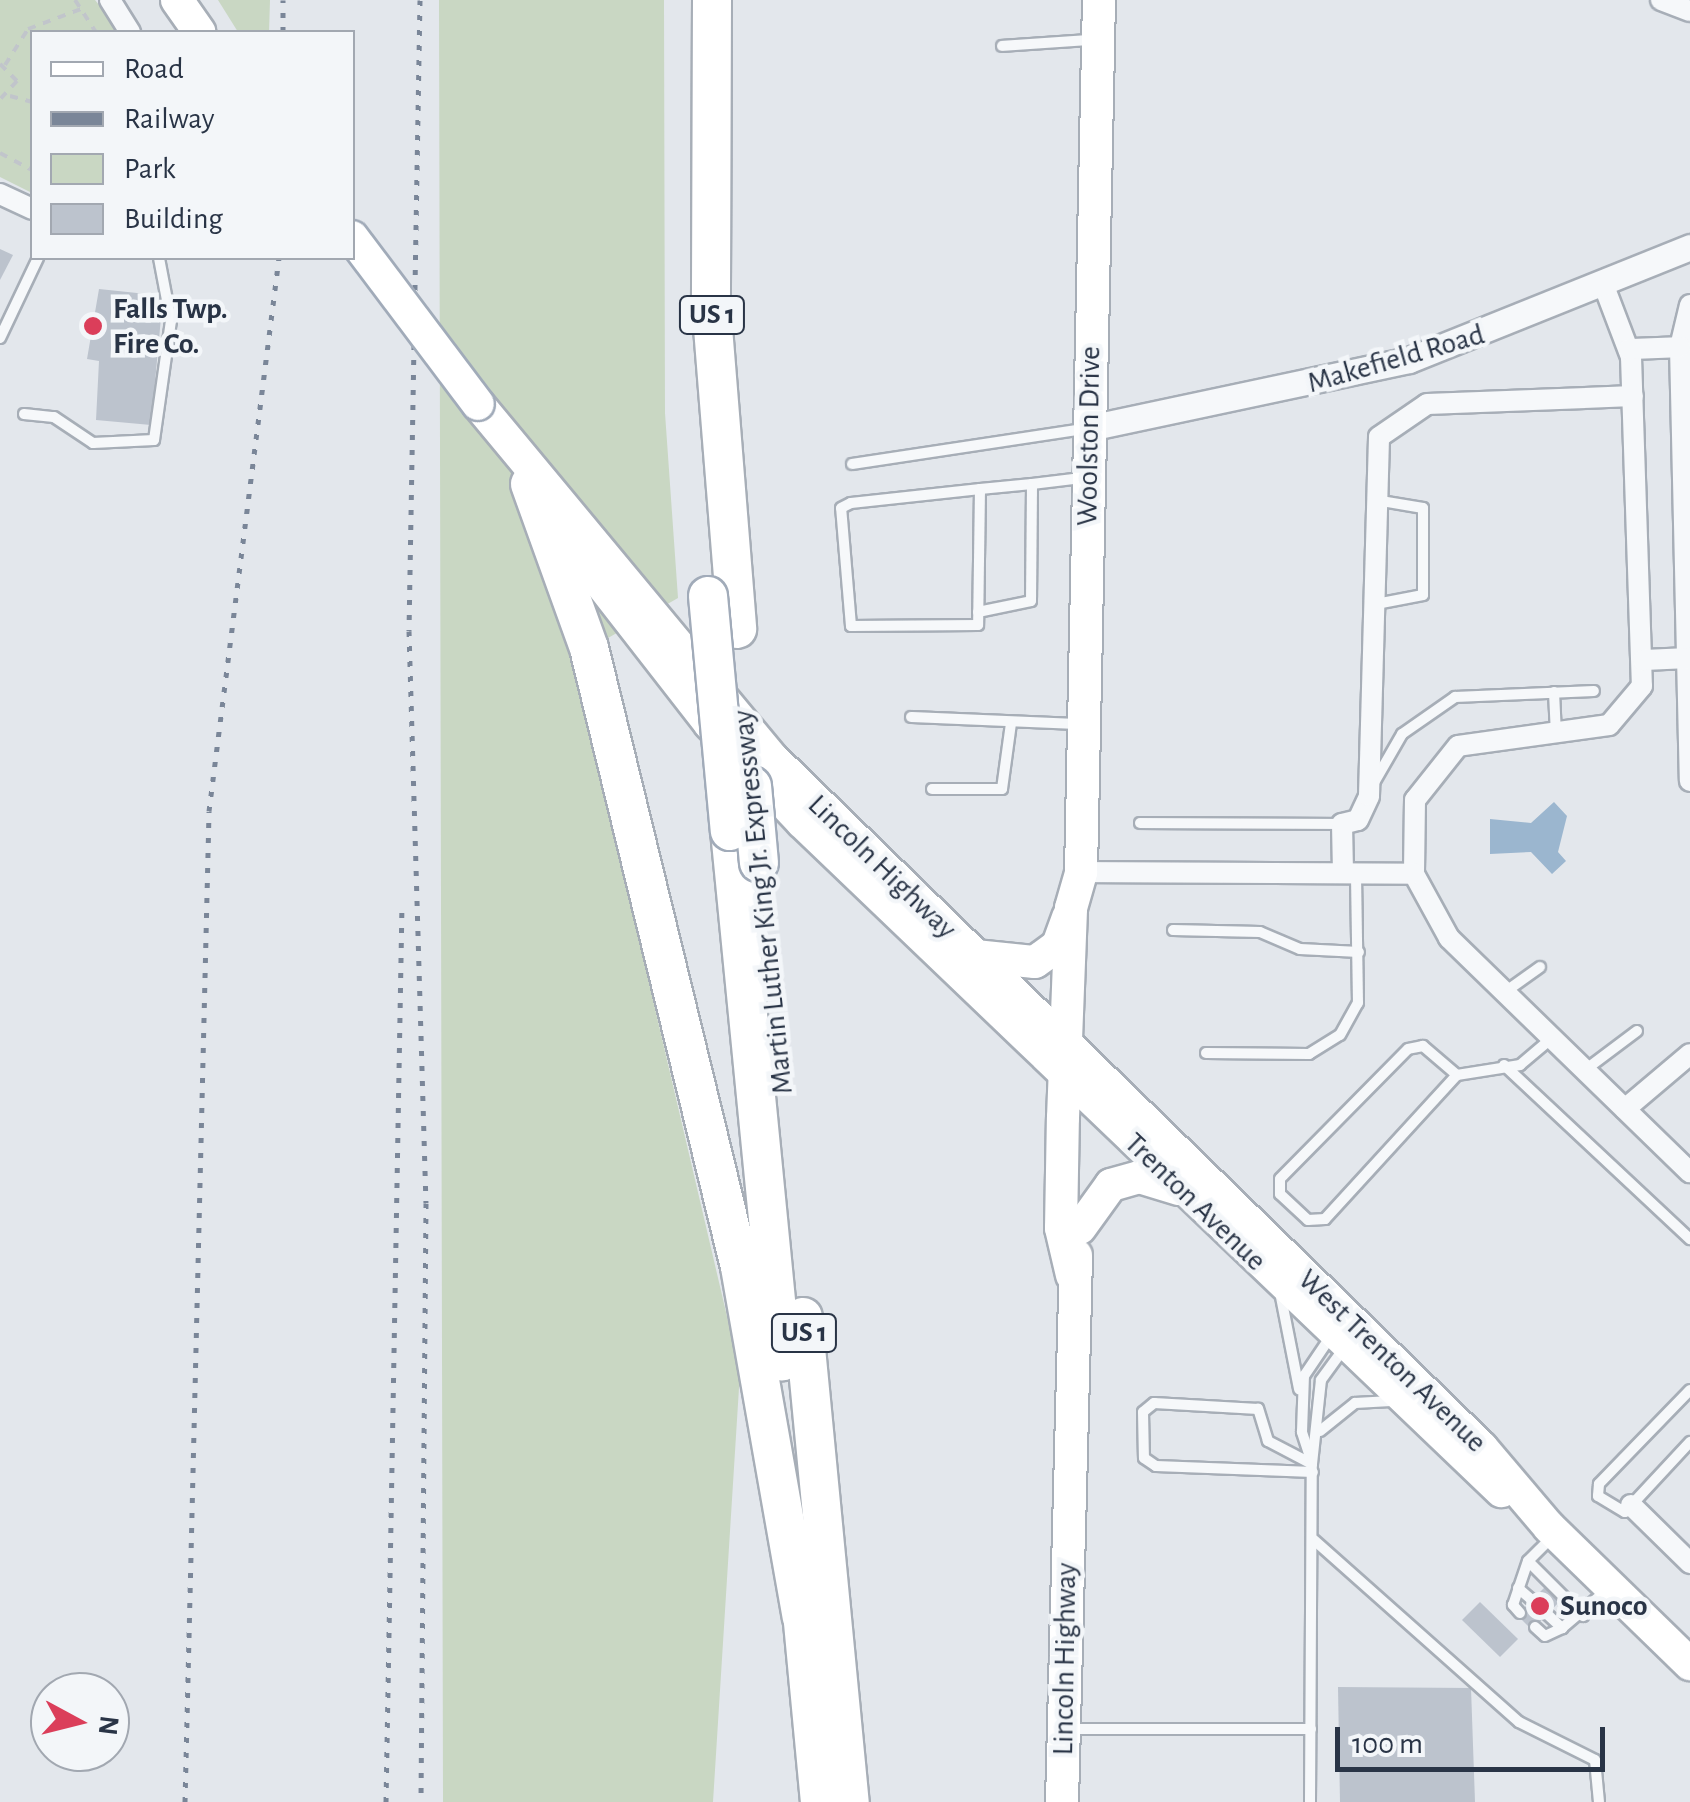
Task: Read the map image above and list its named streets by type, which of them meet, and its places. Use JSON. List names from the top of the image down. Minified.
{"streets":{"highway":["US 1","Martin Luther King Jr. Expressway"],"main road":["Woolston Drive","Lincoln Highway","Trenton Avenue","West Trenton Avenue"],"street":["Makefield Road"]},"crossings":[["Makefield Road","Woolston Drive"],["Woolston Drive","Lincoln Highway"],["Woolston Drive","Trenton Avenue"],["Woolston Drive","West Trenton Avenue"],["Lincoln Highway","Trenton Avenue"],["Lincoln Highway","West Trenton Avenue"],["Trenton Avenue","West Trenton Avenue"]],"places":["Falls Twp. Fire Co.","Sunoco"],"legend":["Road","Railway","Park","Building"],"scale_bar":"100 m","north":"right"}
